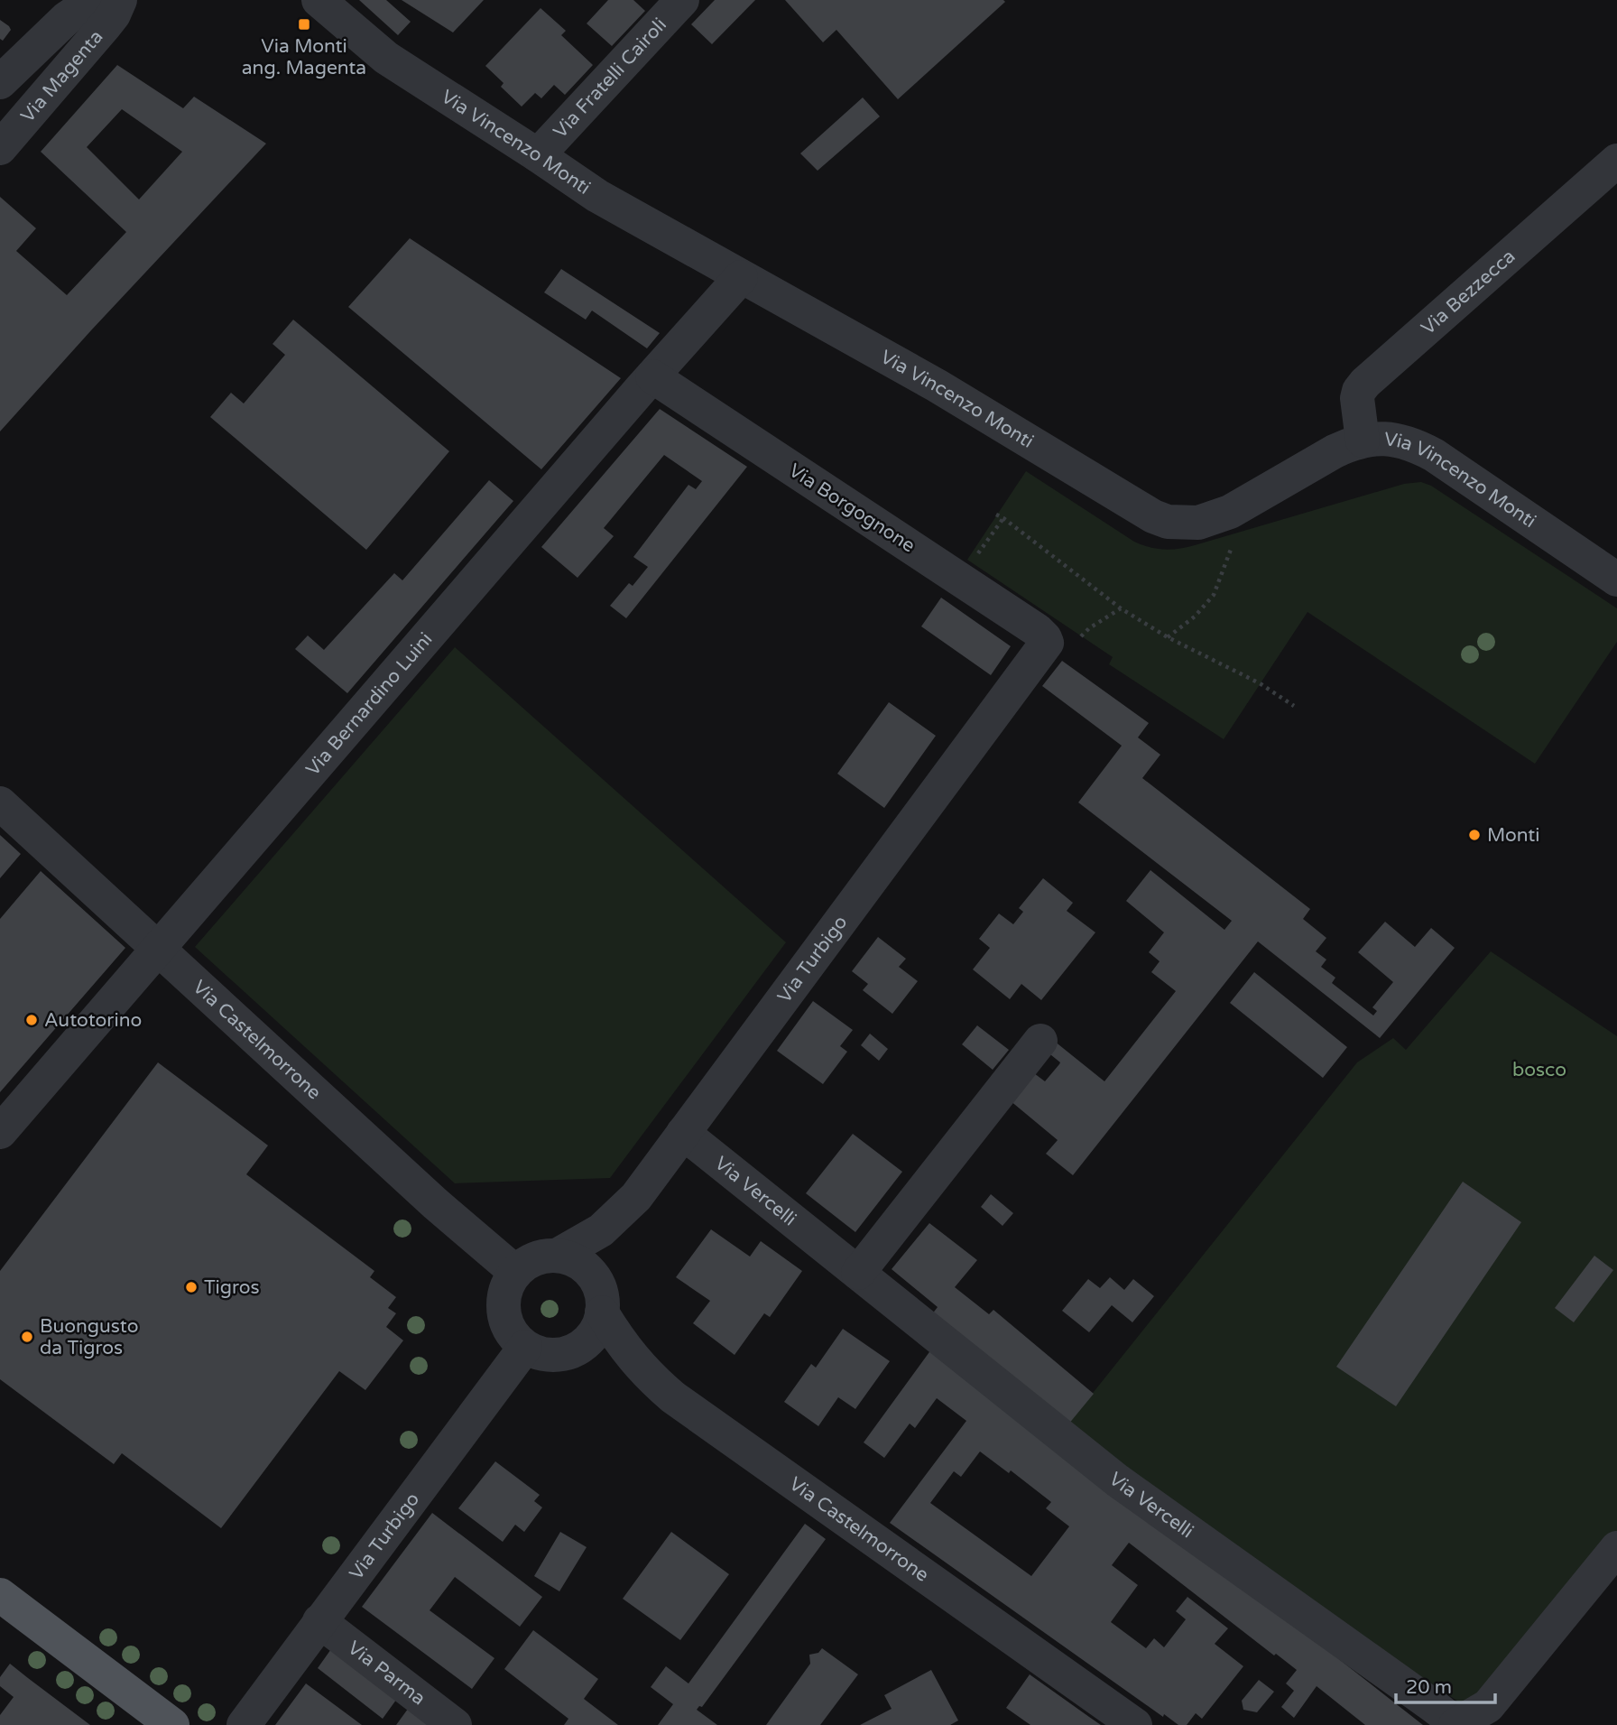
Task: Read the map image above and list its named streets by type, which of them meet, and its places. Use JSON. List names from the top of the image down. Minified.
{"streets":{"street":["Via Magenta","Via Fratelli Cairoli","Via Vincenzo Monti","Via Bezzecca","Via Borgognone","Via Bernardino Luini","Via Turbigo","Via Castelmorrone","Via Vercelli","Via Parma"]},"crossings":[["Via Fratelli Cairoli","Via Vincenzo Monti"],["Via Vincenzo Monti","Via Bezzecca"],["Via Vincenzo Monti","Via Bernardino Luini"],["Via Borgognone","Via Bernardino Luini"],["Via Borgognone","Via Turbigo"],["Via Bernardino Luini","Via Castelmorrone"],["Via Turbigo","Via Castelmorrone"],["Via Turbigo","Via Vercelli"],["Via Turbigo","Via Parma"]],"parks":["bosco"],"places":{"transit":["Via Monti ang. Magenta"],"other":["Monti","Autotorino","Tigros","Buongusto da Tigros"]},"scale_bar":"20 m"}
